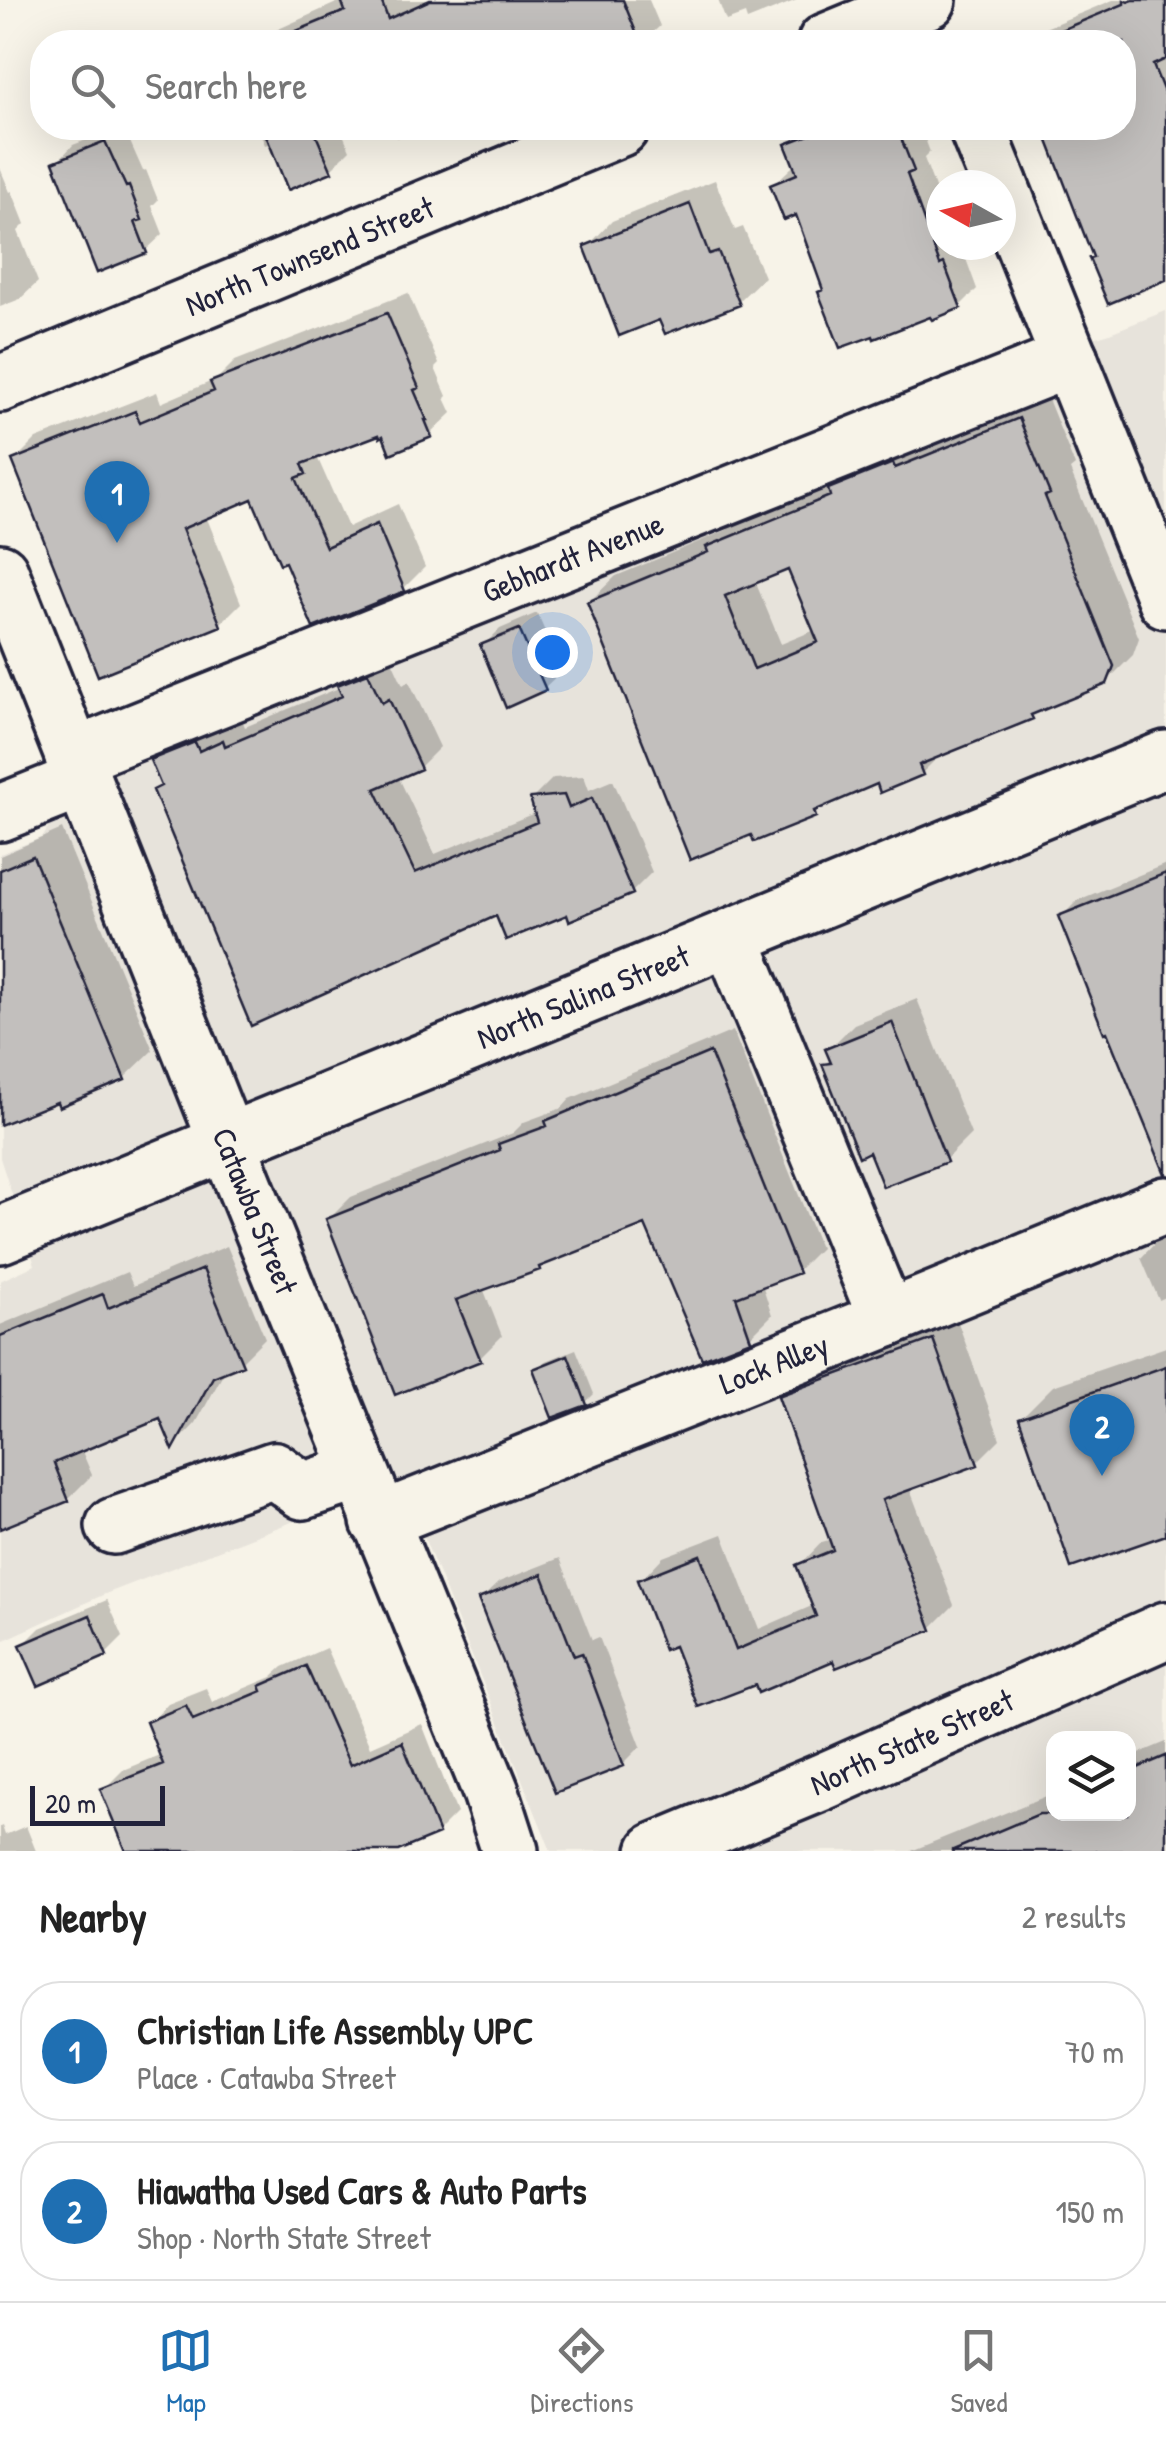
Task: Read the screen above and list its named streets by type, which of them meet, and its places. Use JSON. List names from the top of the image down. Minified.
{"streets":{"street":["North Townsend Street","Gebhardt Avenue","North Salina Street","Catawba Street","Lock Alley","North State Street"]},"crossings":[["Gebhardt Avenue","Catawba Street"],["North Salina Street","Catawba Street"],["Catawba Street","Lock Alley"]],"scale_bar":"20 m","north":"left","page":{"search":"Search here","pins":["1","2"],"scale":"20 m","heading":["Nearby","2 results"],"list":[{"mark":"1","name":"Christian Life Assembly UPC","note":"Place · Catawba Street","value":"70 m"},{"mark":"2","name":"Hiawatha Used Cars & Auto Parts","note":"Shop · North State Street","value":"150 m"}],"nav":["Map","Directions","Saved"]}}
